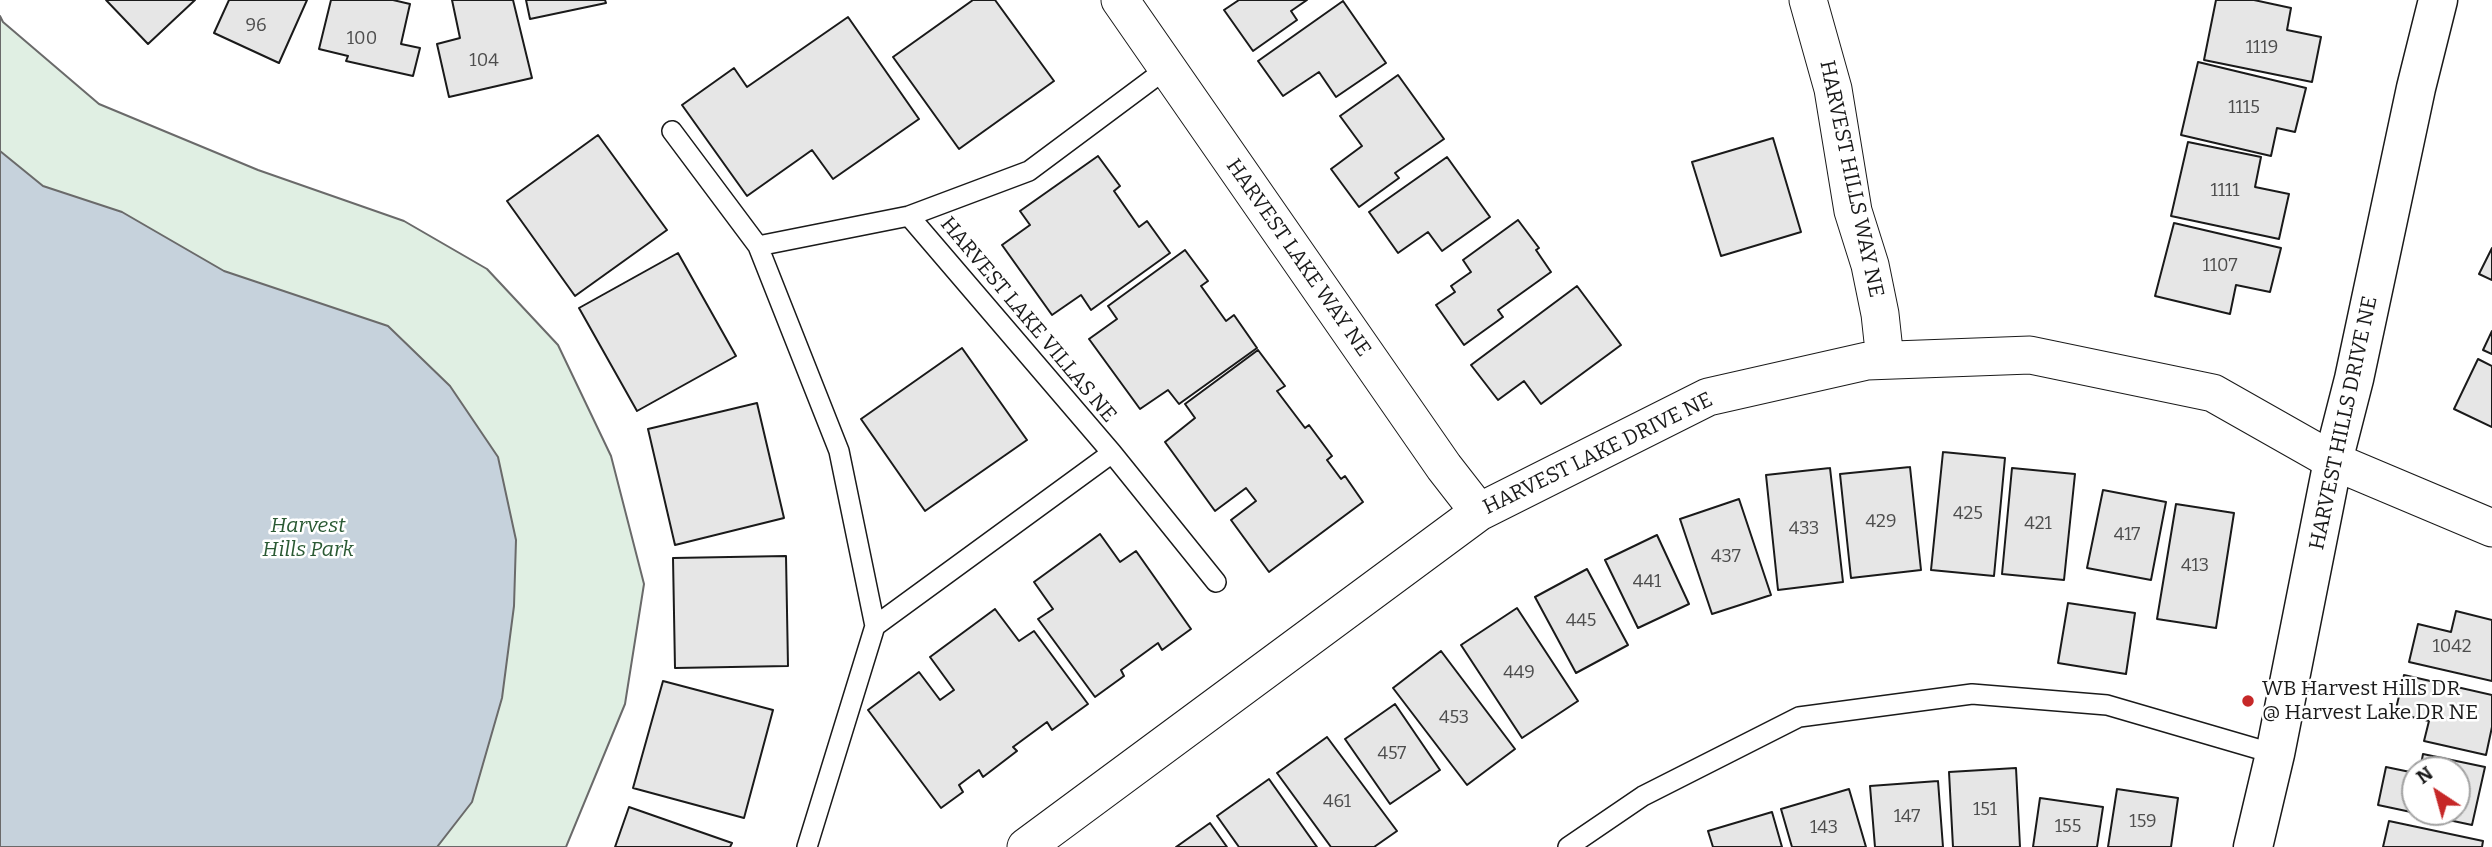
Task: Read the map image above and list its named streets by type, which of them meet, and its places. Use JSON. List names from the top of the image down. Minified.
{"streets":{"street":["HARVEST HILLS WAY NE","HARVEST LAKE WAY NE","HARVEST HILLS DRIVE NE","HARVEST LAKE DRIVE NE"],"lane":["HARVEST LAKE VILLAS NE"]},"crossings":[["HARVEST HILLS WAY NE","HARVEST LAKE DRIVE NE"],["HARVEST LAKE WAY NE","HARVEST LAKE VILLAS NE"],["HARVEST LAKE WAY NE","HARVEST LAKE DRIVE NE"],["HARVEST HILLS DRIVE NE","HARVEST LAKE DRIVE NE"]],"parks":["Harvest Hills Park"],"places":["WB Harvest Hills DR @ Harvest Lake DR NE"],"house_numbers":["96","100","1119","104","1115","1111","1107","425","429","421","433","417","437","413","441","445","1042","449","453","457","461","151","147","159","155","143"],"north":"top left"}
